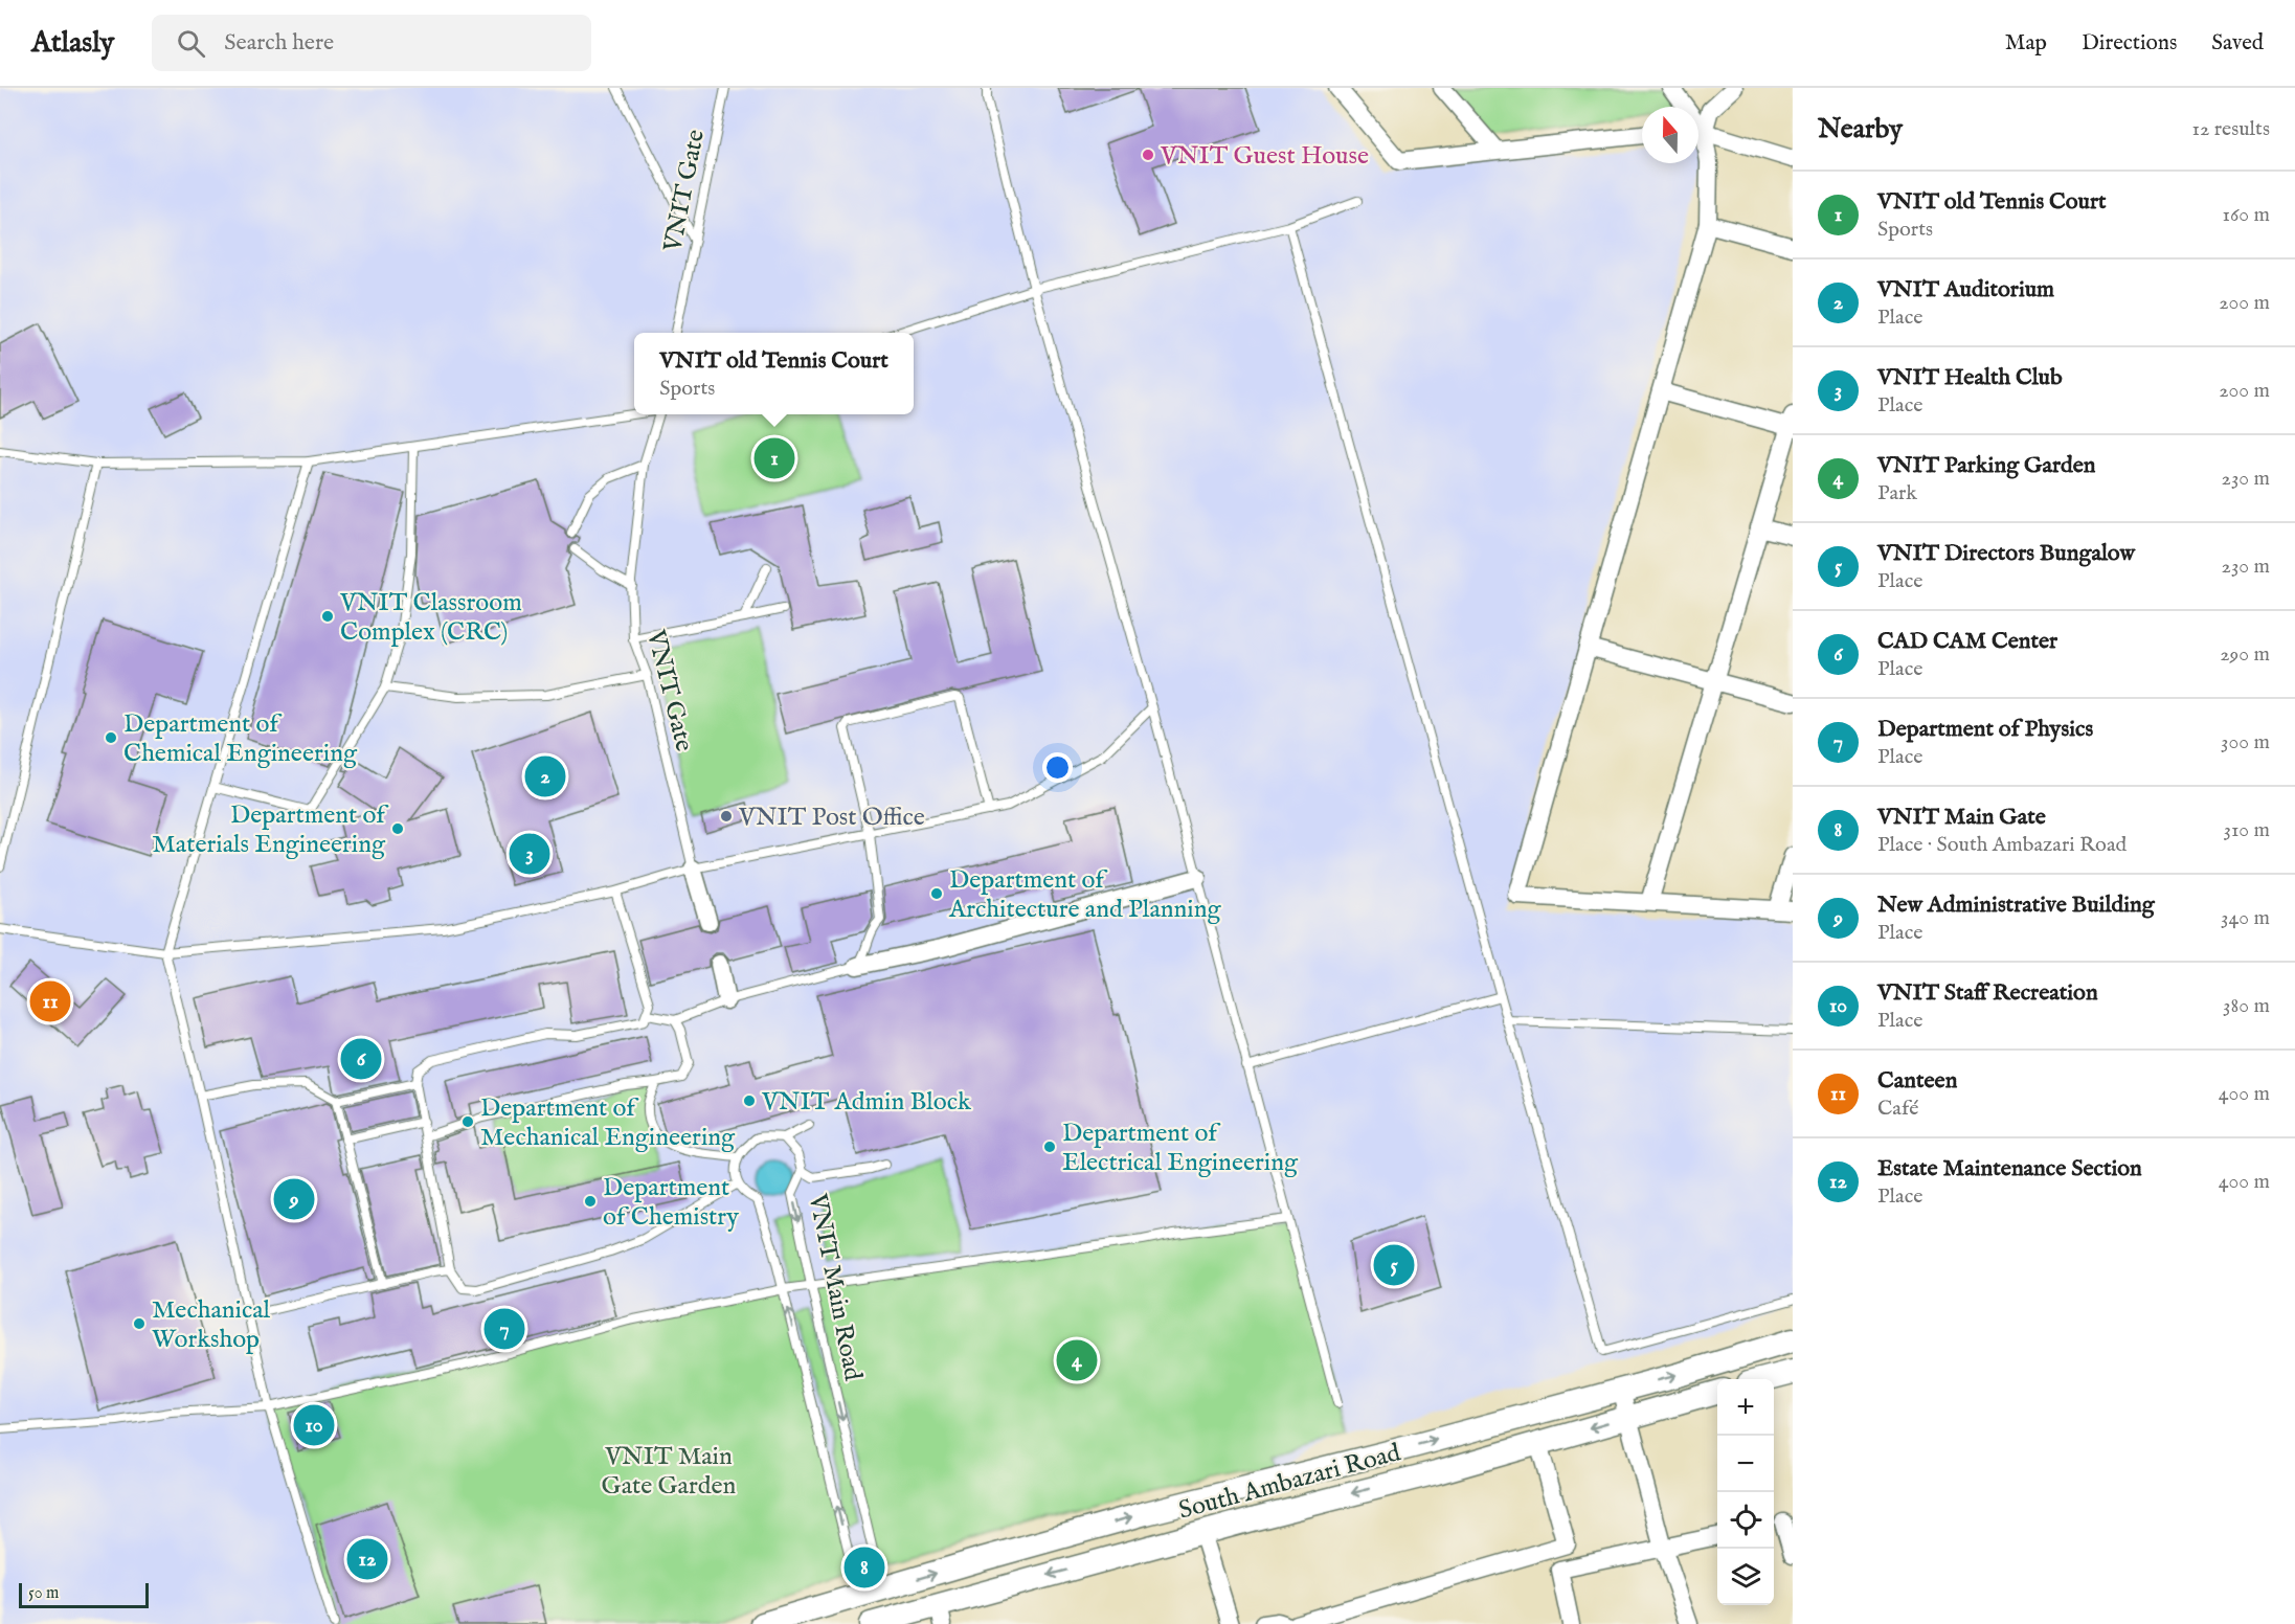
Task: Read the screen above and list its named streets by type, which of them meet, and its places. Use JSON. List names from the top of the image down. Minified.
{"streets":{"main road":["South Ambazari Road"],"lane":["VNIT Gate","VNIT Main Road"]},"parks":["VNIT Main Gate Garden"],"places":["VNIT Guest House","VNIT Classroom Complex (CRC)","Department of Chemical Engineering","VNIT Post Office","Department of Materials Engineering","Department of Architecture and Planning","VNIT Admin Block","Department of Mechanical Engineering","Department of Electrical Engineering","Department of Chemistry","Mechanical Workshop"],"scale_bar":"50 m","north":"top","page":{"header":"Atlasly","search":"Search here","nav":["Map","Directions","Saved"],"heading":["Nearby","12 results"],"list":[{"mark":"1","name":"VNIT old Tennis Court","note":"Sports","value":"160 m"},{"mark":"2","name":"VNIT Auditorium","note":"Place","value":"200 m"},{"mark":"3","name":"VNIT Health Club","note":"Place","value":"200 m"},{"mark":"4","name":"VNIT Parking Garden","note":"Park","value":"230 m"},{"mark":"5","name":"VNIT Directors Bungalow","note":"Place","value":"230 m"},{"mark":"6","name":"CAD CAM Center","note":"Place","value":"290 m"},{"mark":"7","name":"Department of Physics","note":"Place","value":"300 m"},{"mark":"8","name":"VNIT Main Gate","note":"Place · South Ambazari Road","value":"310 m"},{"mark":"9","name":"New Administrative Building","note":"Place","value":"340 m"},{"mark":"10","name":"VNIT Staff Recreation","note":"Place","value":"380 m"},{"mark":"11","name":"Canteen","note":"Café","value":"400 m"},{"mark":"12","name":"Estate Maintenance Section","note":"Place","value":"400 m"}],"popup":["VNIT old Tennis Court","Sports"],"pins":["1","2","3","11","6","9","5","7","4","10","12","8"],"map_buttons":["+","−"],"scale":"50 m"}}
